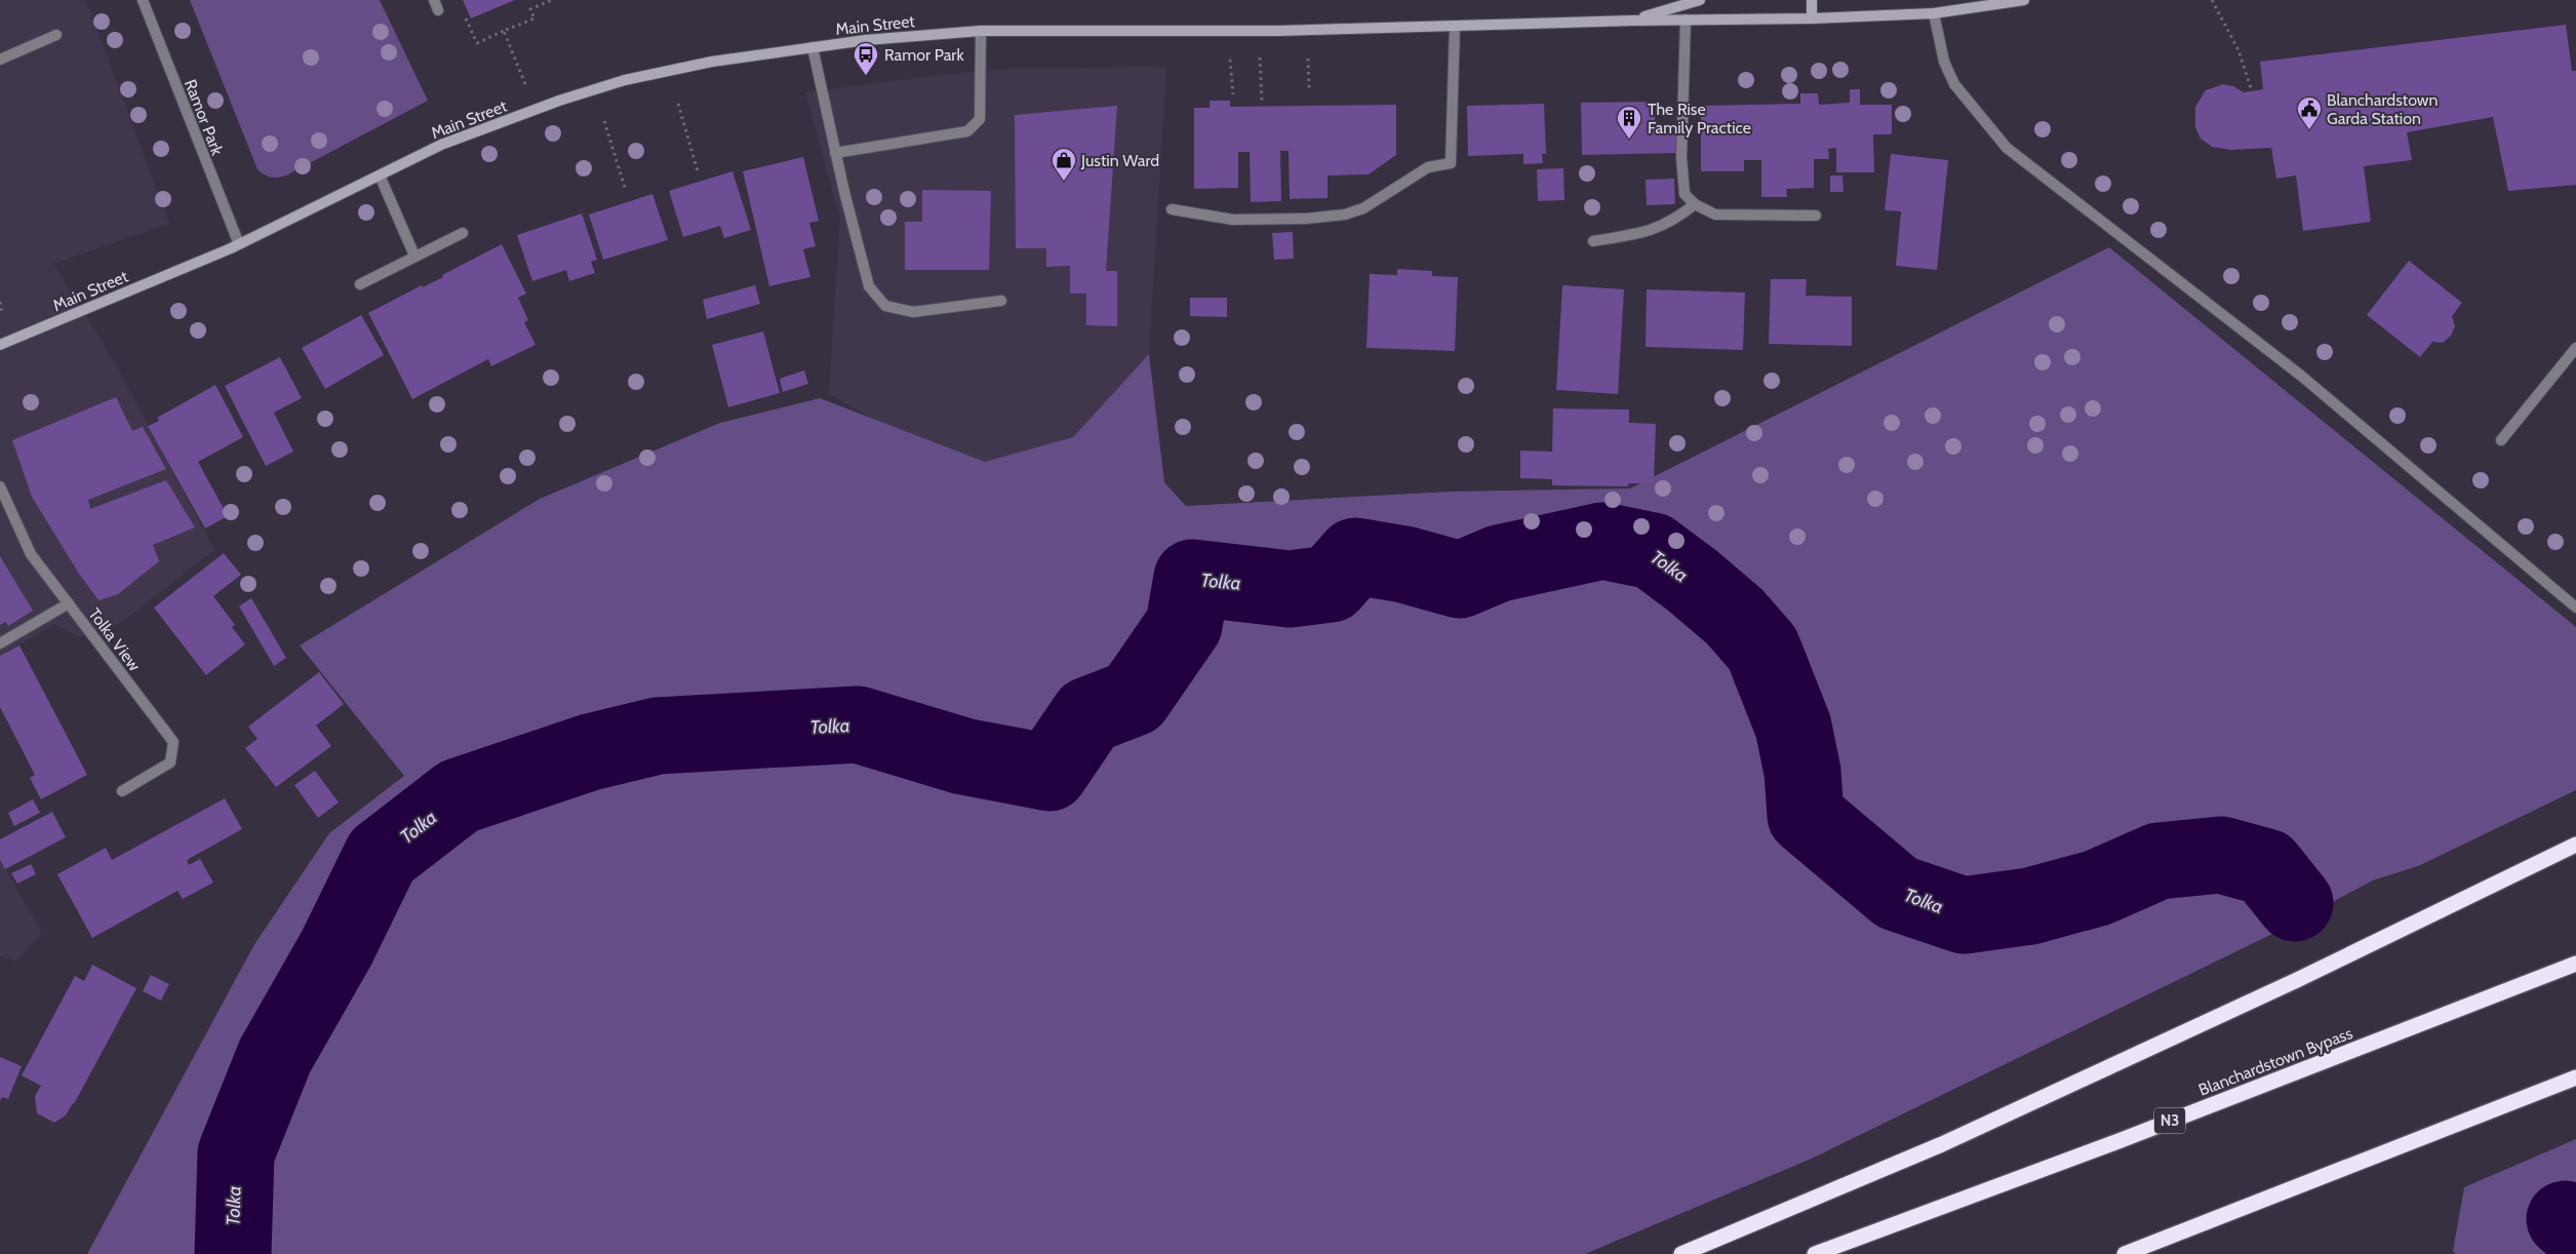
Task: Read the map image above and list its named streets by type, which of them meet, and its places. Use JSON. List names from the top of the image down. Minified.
{"streets":{"highway":["Blanchardstown Bypass","N3"],"street":["Main Street","Ramor Park","Tolka View"]},"crossings":[["Main Street","Ramor Park"]],"water":["Tolka"],"places":{"bus stop":["Ramor Park"],"public building":["Blanchardstown Garda Station"],"building":["The Rise Family Practice"],"shop":["Justin Ward"]}}
